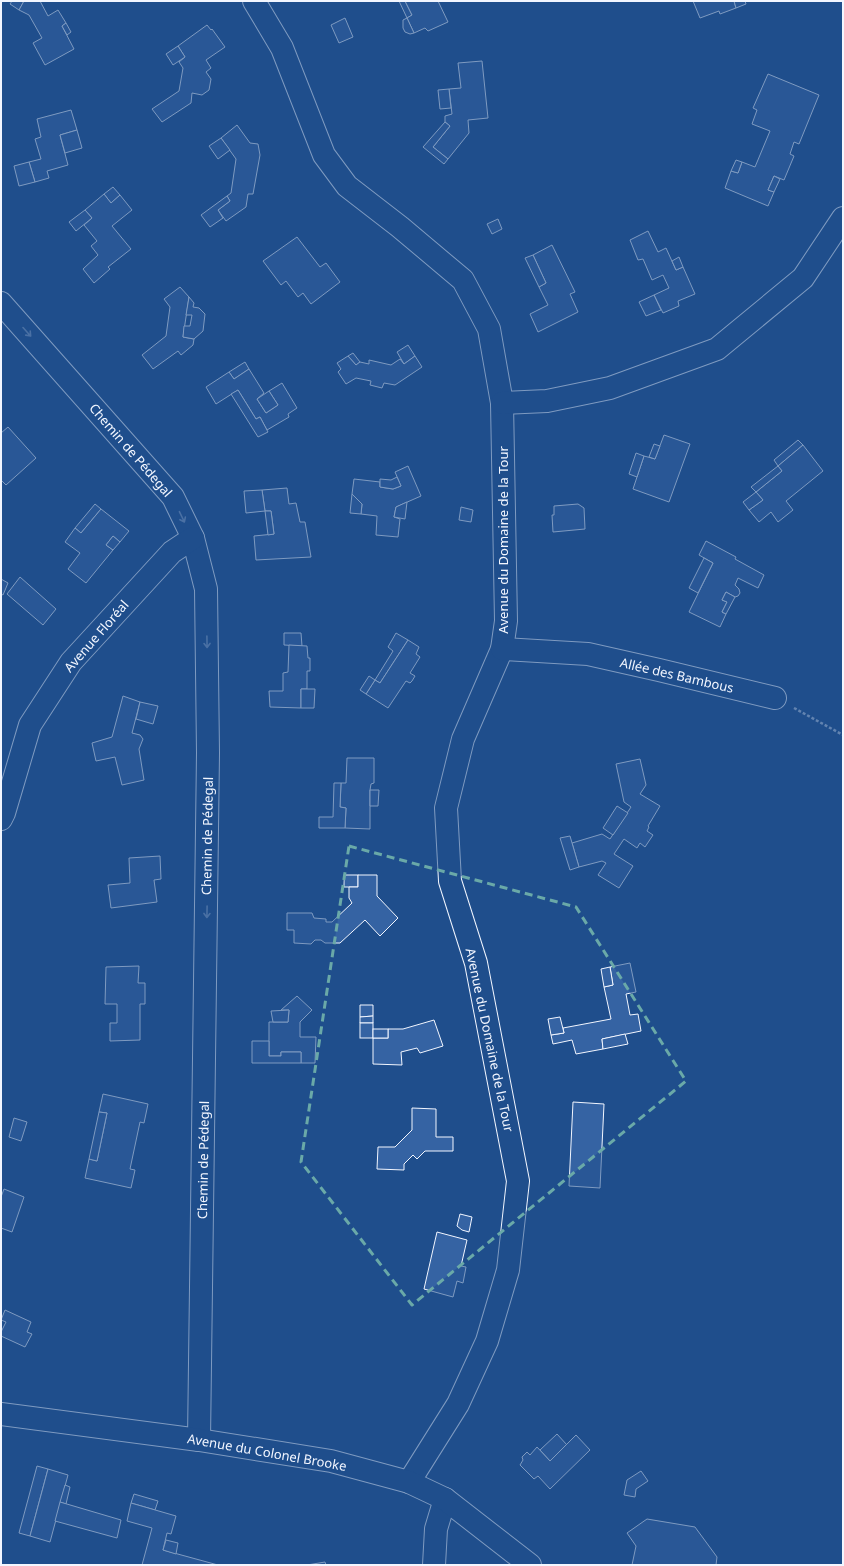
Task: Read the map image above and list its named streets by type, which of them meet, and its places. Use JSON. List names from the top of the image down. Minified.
{"streets":{"street":["Chemin de Pédegal","Avenue du Domaine de la Tour","Avenue Floréal","Allée des Bambous","Avenue du Colonel Brooke"]},"crossings":[["Chemin de Pédegal","Avenue Floréal"],["Chemin de Pédegal","Avenue du Colonel Brooke"],["Avenue du Domaine de la Tour","Allée des Bambous"],["Avenue du Domaine de la Tour","Avenue du Colonel Brooke"]],"one_way":["Chemin de Pédegal"]}
